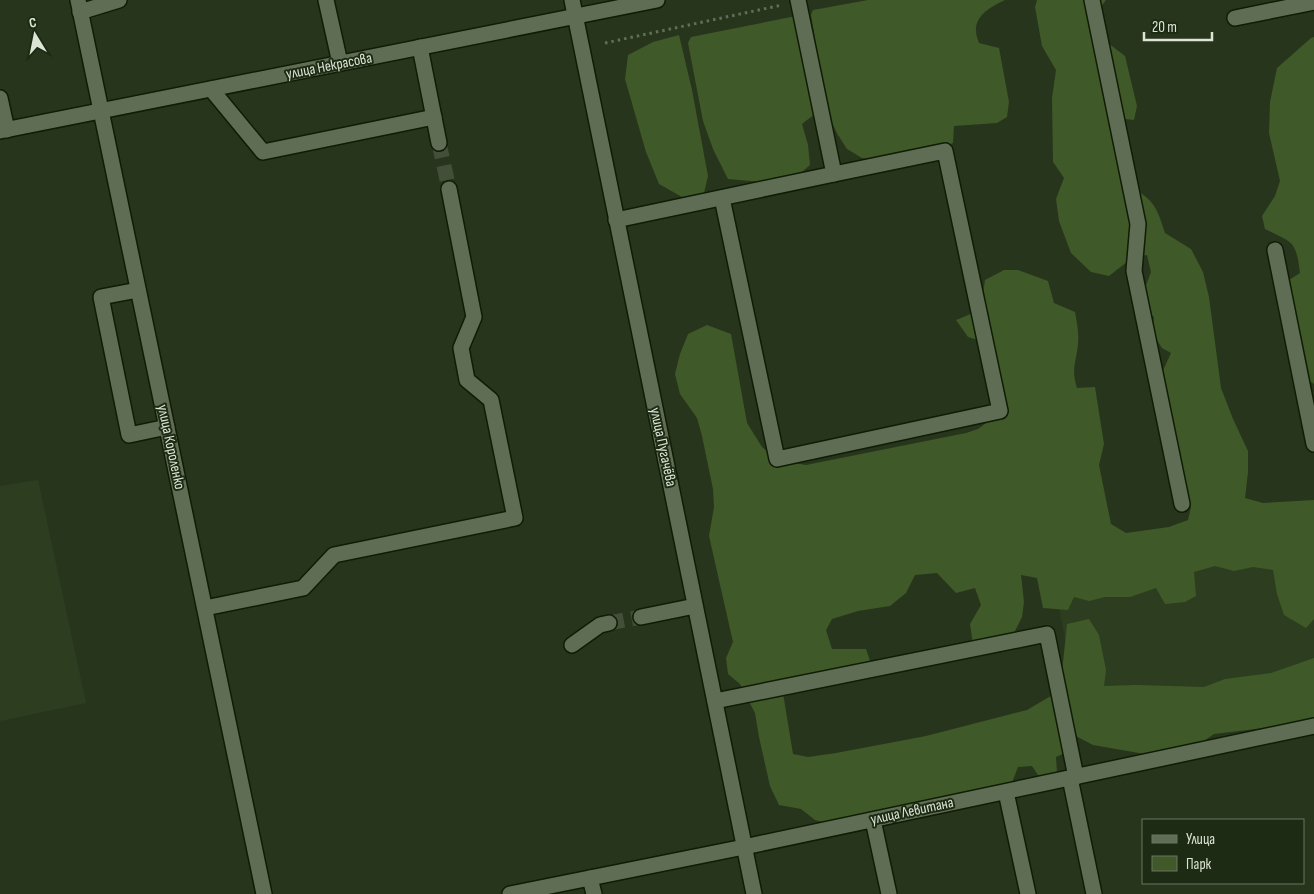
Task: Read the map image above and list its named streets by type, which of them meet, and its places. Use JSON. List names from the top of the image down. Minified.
{"streets":{"street":["улица Некрасова","улица Короленко","улица Пугачёва","улица Левитана"]},"crossings":[["улица Некрасова","улица Короленко"],["улица Некрасова","улица Пугачёва"],["улица Пугачёва","улица Левитана"]],"legend":["Улица","Парк"],"scale_bar":"20 m","north":"top"}
